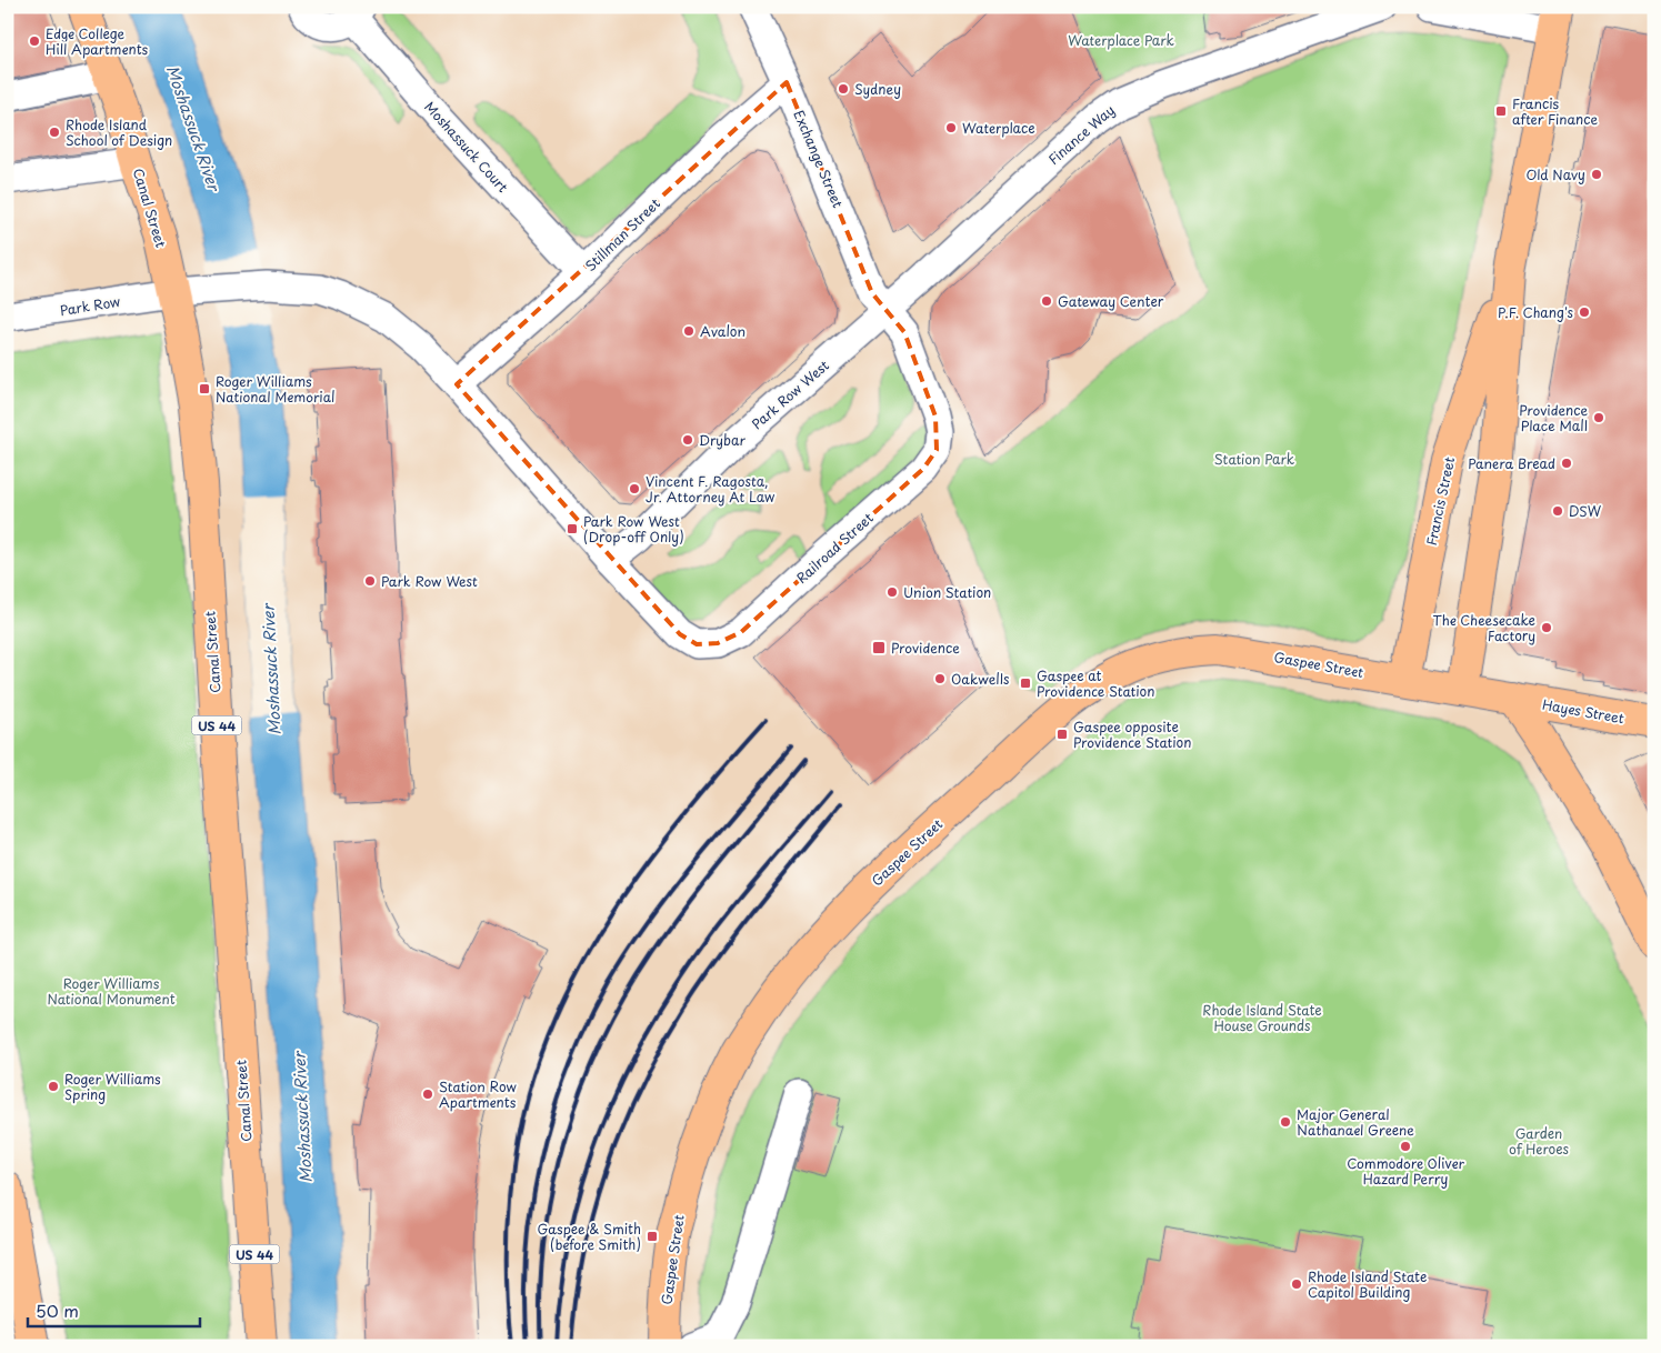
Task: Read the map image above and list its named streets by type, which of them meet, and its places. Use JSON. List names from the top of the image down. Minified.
{"streets":{"main road":["Canal Street","Francis Street","Gaspee Street","Hayes Street","US 44"],"street":["Finance Way","Moshassuck Court","Exchange Street","Stillman Street","Park Row","Park Row West","Railroad Street"]},"crossings":[["Finance Way","Exchange Street"],["Finance Way","Park Row West"],["Finance Way","Railroad Street"],["Moshassuck Court","Stillman Street"],["Exchange Street","Stillman Street"],["Exchange Street","Park Row West"],["Exchange Street","Railroad Street"],["Canal Street","Park Row"],["Park Row West","Railroad Street"],["Francis Street","Gaspee Street"]],"water":["Moshassuck River"],"parks":["Waterplace Park","Station Park","Roger Williams National Monument","Rhode Island State House Grounds","Garden of Heroes"],"places":{"other":["Edge College Hill Apartments","Sydney","Waterplace","Rhode Island School of Design","Old Navy","Gateway Center","P.F. Chang's","Avalon","Providence Place Mall","Drybar","Panera Bread","Vincent F. Ragosta, Jr. Attorney At Law","DSW","Park Row West","Union Station","The Cheesecake Factory","Oakwells","Roger Williams Spring","Station Row Apartments","Major General Nathanael Greene","Commodore Oliver Hazard Perry","Rhode Island State Capitol Building"],"transit":["Francis after Finance","Roger Williams National Memorial","Park Row West (Drop-off Only)","Providence","Gaspee at Providence Station","Gaspee opposite Providence Station","Gaspee & Smith (before Smith)"]},"scale_bar":"50 m"}
